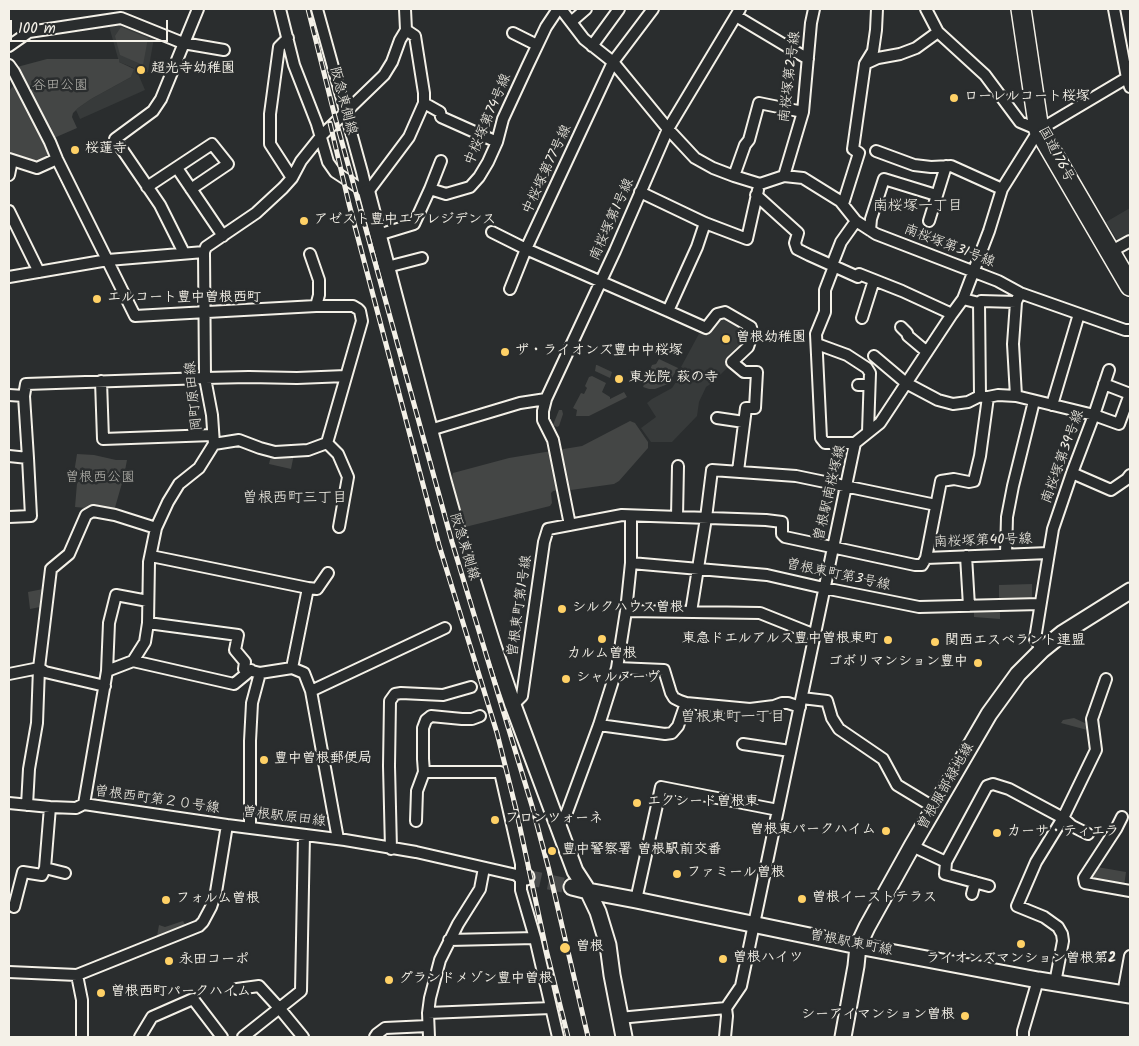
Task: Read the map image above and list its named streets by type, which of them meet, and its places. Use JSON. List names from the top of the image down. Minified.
{"streets":{"highway":["国道176号"],"street":["南桜塚第2号線","阪急東側線","中桜塚第74号線","中桜塚第77号線","南桜塚第1号線","南桜塚第31号線","岡町原田線","南桜塚第39号線","曽根駅南桜塚線","南桜塚第40号線","曽根東町第3号線","曽根東町第1号線","曽根服部緑地線","曽根西町第２０号線","曽根駅原田線","曽根駅東町線"]},"crossings":[["南桜塚第2号線","南桜塚第31号線"],["阪急東側線","曽根東町第1号線"],["阪急東側線","曽根駅東町線"],["国道176号","曽根駅南桜塚線"],["南桜塚第1号線","南桜塚第40号線"],["南桜塚第1号線","曽根東町第1号線"],["南桜塚第31号線","曽根駅南桜塚線"],["南桜塚第39号線","南桜塚第40号線"],["曽根駅南桜塚線","南桜塚第40号線"],["曽根駅南桜塚線","曽根東町第3号線"],["曽根駅南桜塚線","曽根駅東町線"],["南桜塚第40号線","曽根東町第3号線"],["南桜塚第40号線","曽根東町第1号線"],["南桜塚第40号線","曽根服部緑地線"],["曽根服部緑地線","曽根駅東町線"],["曽根西町第２０号線","曽根駅原田線"]],"districts":["南桜塚一丁目","曽根西町三丁目","曽根東町一丁目"],"parks":["谷田公園","曽根西公園"],"places":["超光寺幼稚園","ローレルコート桜塚","桜蓮寺","アゼスト豊中エアレジデンス","エルコート豊中曽根西町","曽根幼稚園","ザ・ライオンズ豊中中桜塚","東光院 萩の寺","シルクハウス曽根","カルム曽根","東急ドエルアルス豊中曽根東町","関西エスペラント連盟","ゴボリマンション豊中","シャルヌーヴ","豊中曽根郵便局","エクシード曽根東","フロンツォーネ","曽根東パークハイム","カーサ・ティエラ","豊中警察署 曽根駅前交番","ファミール曽根","曽根イーストテラス","フォルム曽根","ライオンズマンション曽根第2","曽根","曽根ハイツ","永田コーポ","グランドメゾン豊中曽根","曽根西町パークハイム","シーアイマンション曽根"],"scale_bar":"100 m"}
